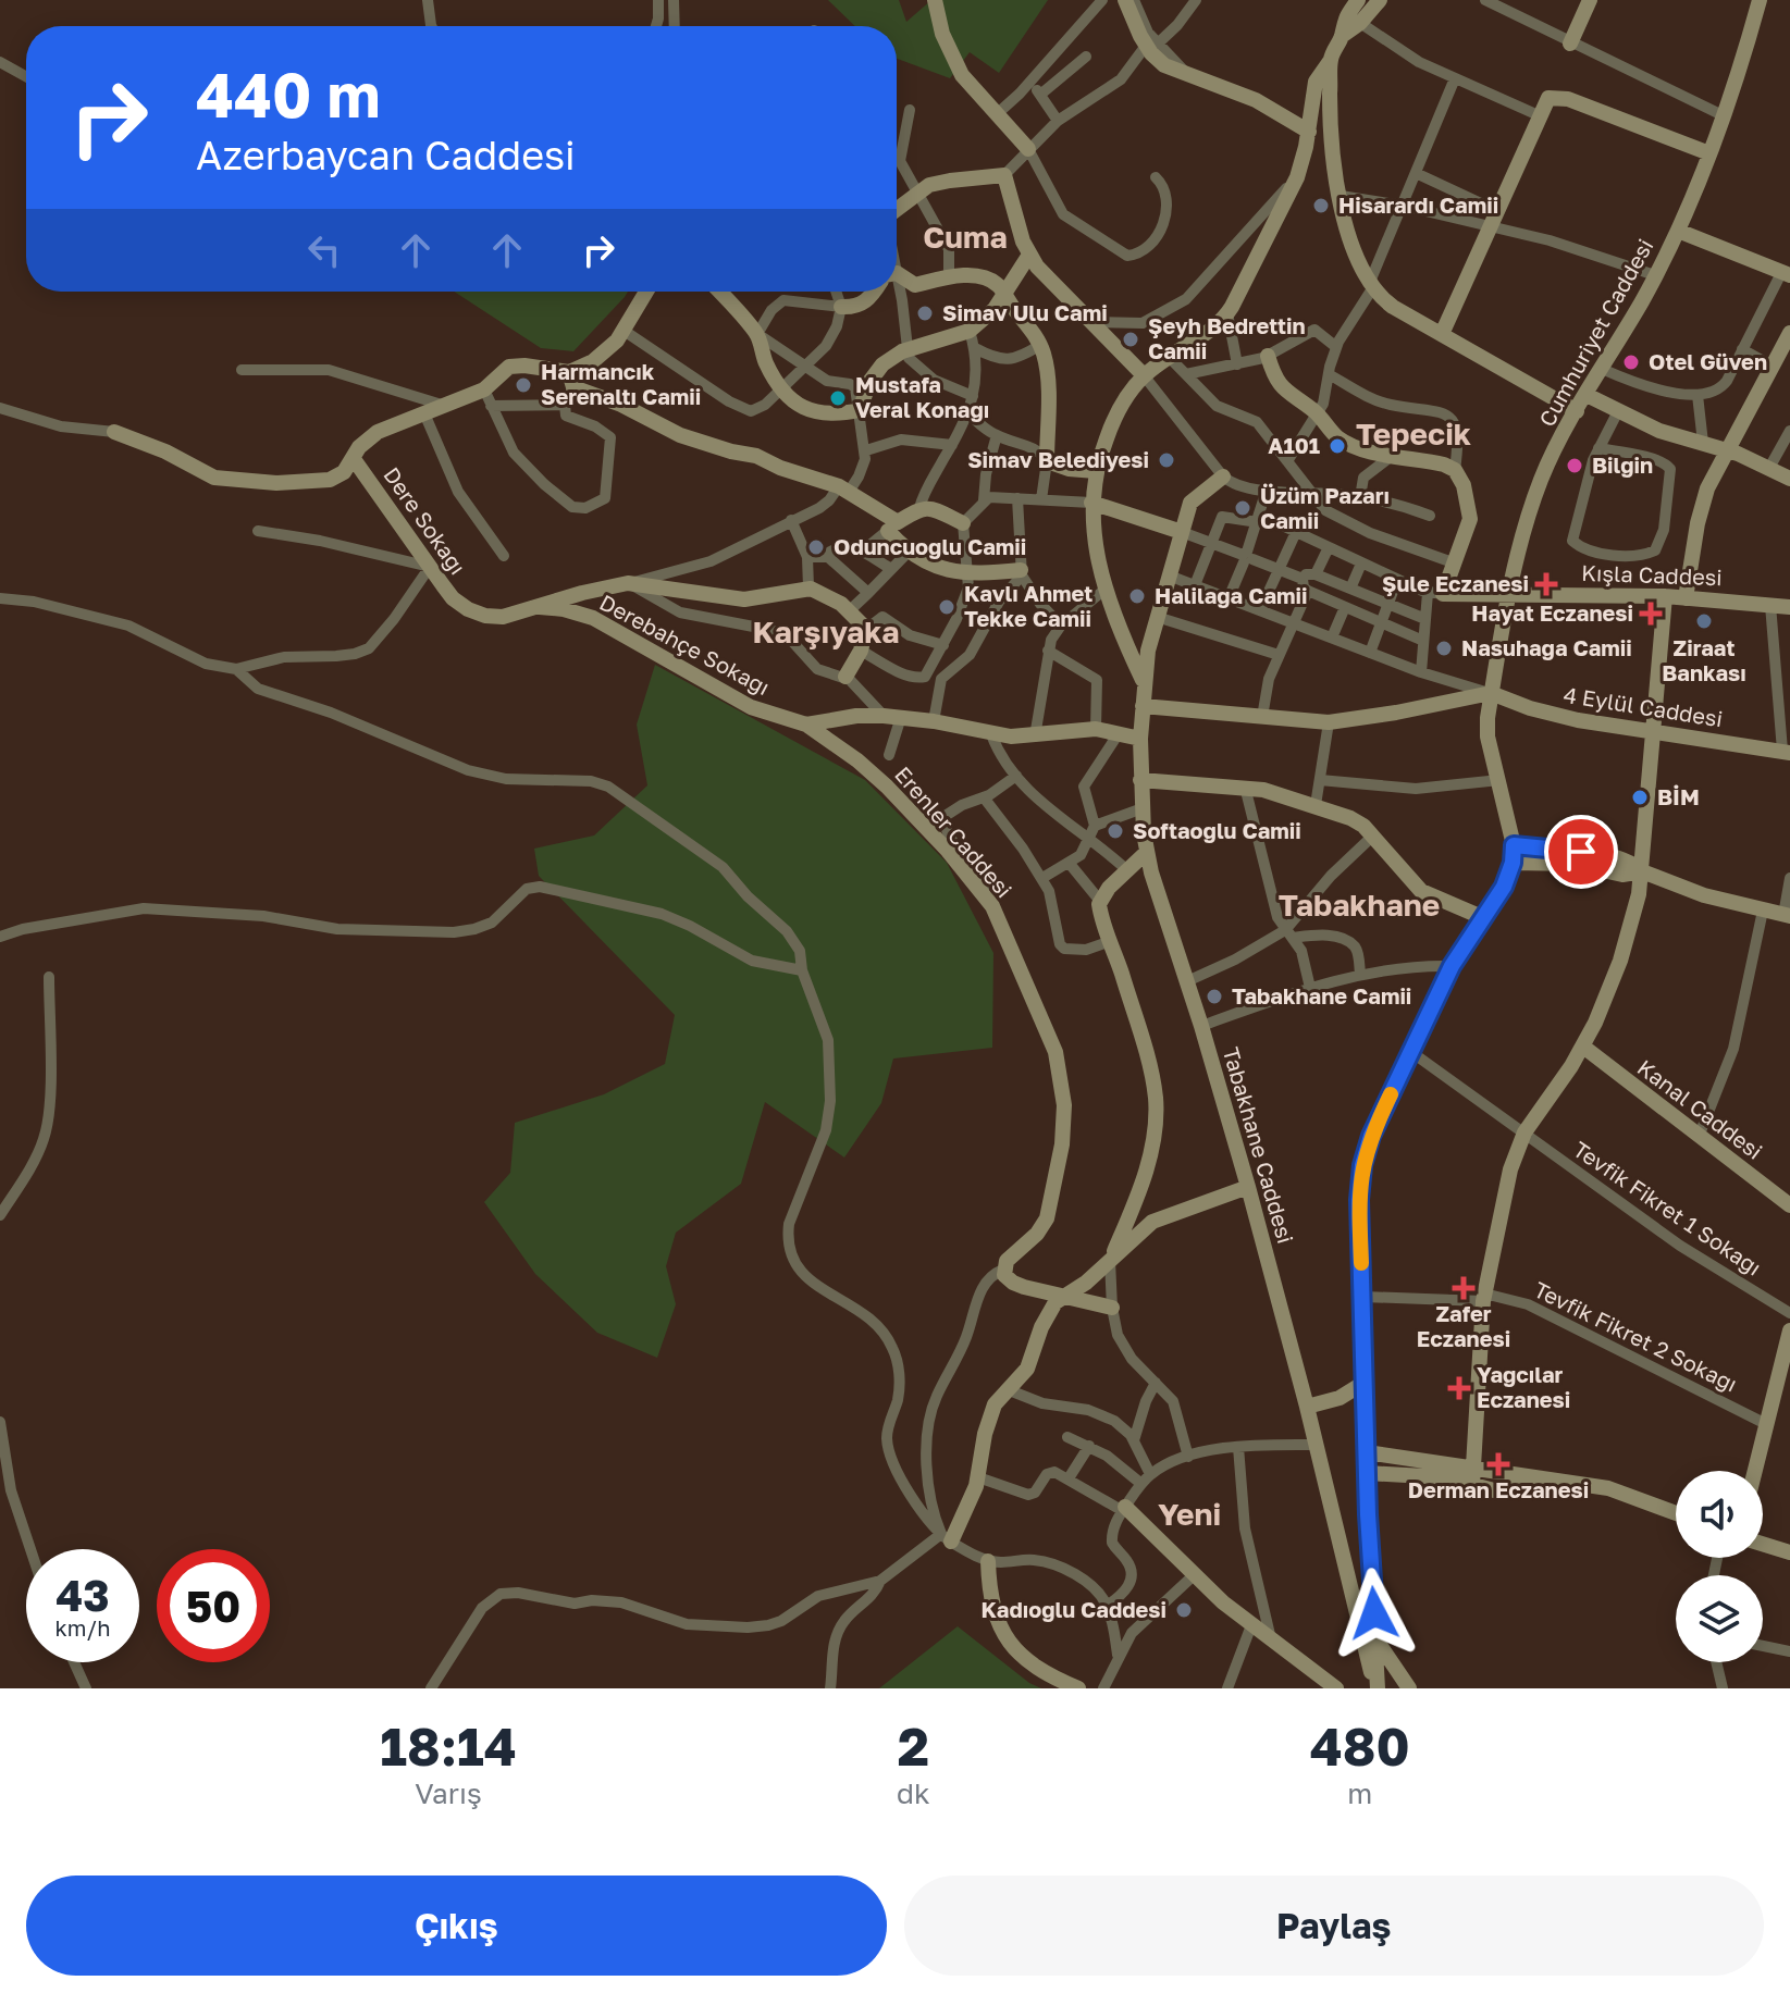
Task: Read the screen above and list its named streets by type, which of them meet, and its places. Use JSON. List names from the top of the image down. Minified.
{"streets":{"street":["Cumhuriyet Caddesi","Dere Sokağı","Kışla Caddesi","Derebahçe Sokağı","4 Eylül Caddesi","Erenler Caddesi","Kanal Caddesi","Tabakhane Caddesi","Tevfik Fikret 1 Sokağı","Tevfik Fikret 2 Sokağı"]},"crossings":[["Cumhuriyet Caddesi","Kışla Caddesi"],["Cumhuriyet Caddesi","4 Eylül Caddesi"],["Dere Sokağı","Derebahçe Sokağı"],["Derebahçe Sokağı","Erenler Caddesi"]],"districts":["Cuma","Tepecik","Karşıyaka","Tabakhane","Yeni"],"places":{"other":["Hisarardı Camii","Simav Ulu Cami","Şeyh Bedrettin Camii","Otel Güven","Harmancık Serenaltı Camii","Mustafa Veral Konağı","A101","Simav Belediyesi","Bilgin","Üzüm Pazarı Camii","Oduncuoğlu Camii","Halilağa Camii","Kavlı Ahmet Tekke Camii","Ziraat Bankası","Nasuhağa Camii","BİM","Softaoğlu Camii","Tabakhane Camii","Kadıoğlu Caddesi"],"health":["Şule Eczanesi","Hayat Eczanesi","Zafer Eczanesi","Yağcılar Eczanesi","Derman Eczanesi"]},"page":{"turn":["440 m","Azerbaycan Caddesi"],"speed":"43 km/h","limit":"50","eta":["18:14","Varış","2","dk","480","m"],"buttons":["Çıkış","Paylaş"]}}
